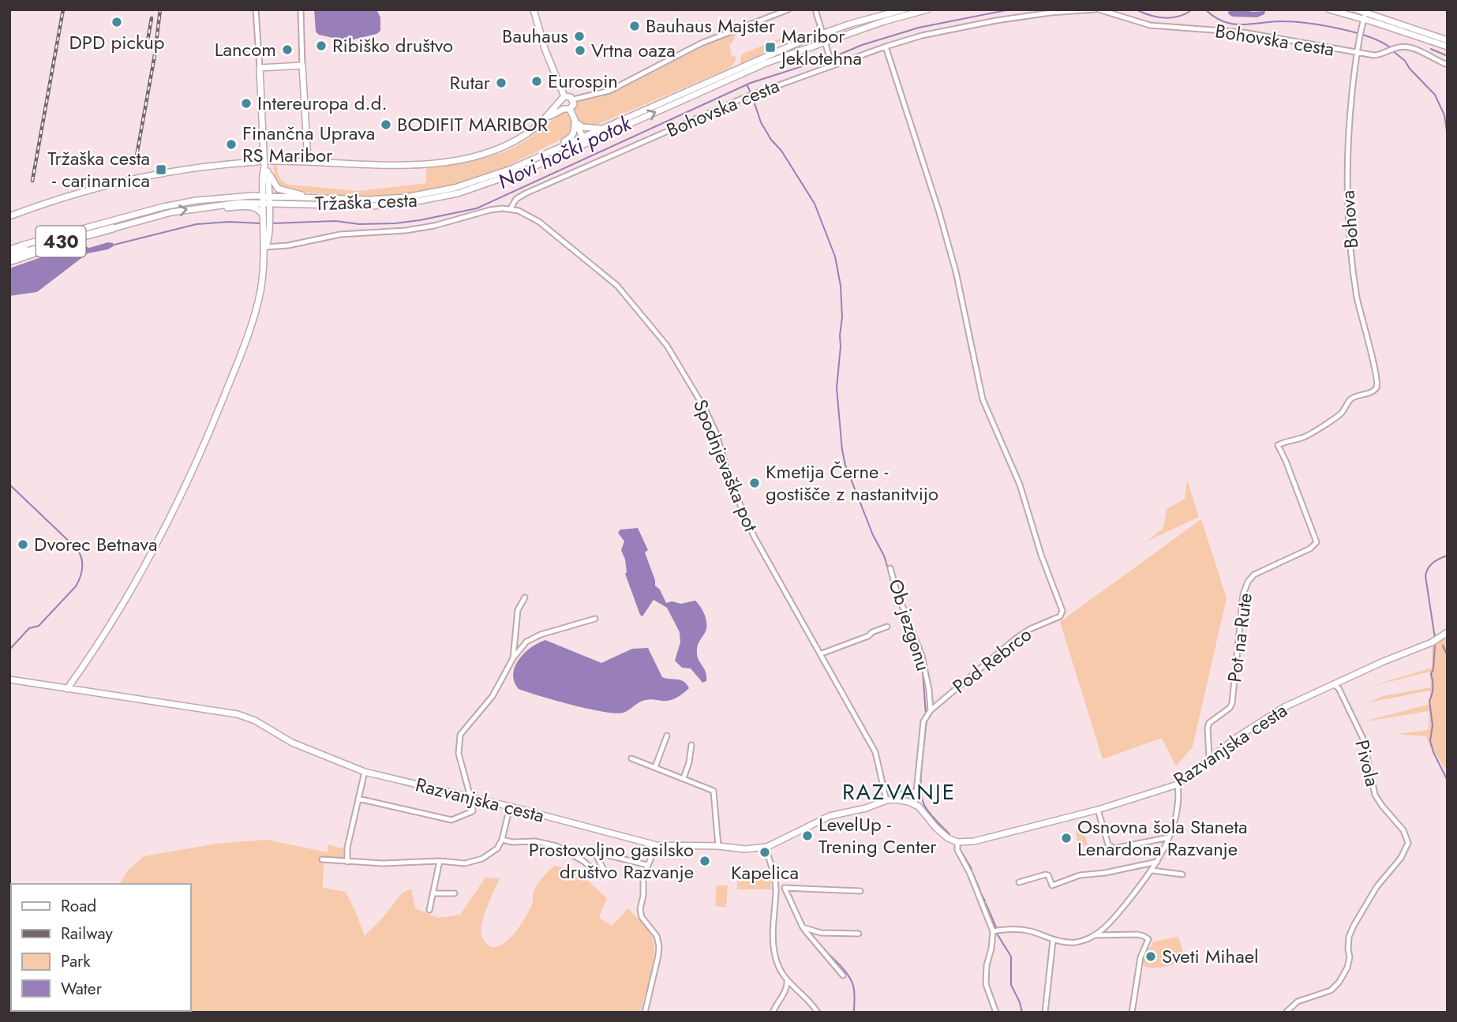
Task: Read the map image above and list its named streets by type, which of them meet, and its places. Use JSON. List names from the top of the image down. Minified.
{"streets":{"highway":["430"],"street":["Bohovska cesta","Tržaška cesta","Bohova","Spodnjevaška pot","Ob jezgonu","Pot na Rute","Pod Rebrco","Razvanjska cesta","Pivola"]},"crossings":[["Bohovska cesta","Bohova"],["Bohovska cesta","Spodnjevaška pot"],["Bohovska cesta","Pod Rebrco"],["Tržaška cesta","430"],["Bohova","Pot na Rute"],["Spodnjevaška pot","Razvanjska cesta"],["Ob jezgonu","Pod Rebrco"],["Ob jezgonu","Razvanjska cesta"],["Pot na Rute","Razvanjska cesta"],["Razvanjska cesta","Pivola"]],"districts":["RAZVANJE"],"water":["Novi hočki potok"],"places":{"other":["DPD pickup","Bauhaus Majster","Bauhaus","Ribiško društvo","Lancom","Vrtna oaza","Eurospin","Rutar","Intereuropa d.d.","BODIFIT MARIBOR","Finančna Uprava RS Maribor","Kmetija Černe - gostišče z nastanitvijo","Dvorec Betnava","LevelUp - Trening Center","Osnovna šola Staneta Lenardona Razvanje","Kapelica","Prostovoljno gasilsko društvo Razvanje","Sveti Mihael"],"transit":["Maribor Jeklotehna","Tržaška cesta - carinarnica"]},"legend":["Road","Railway","Park","Water"]}
